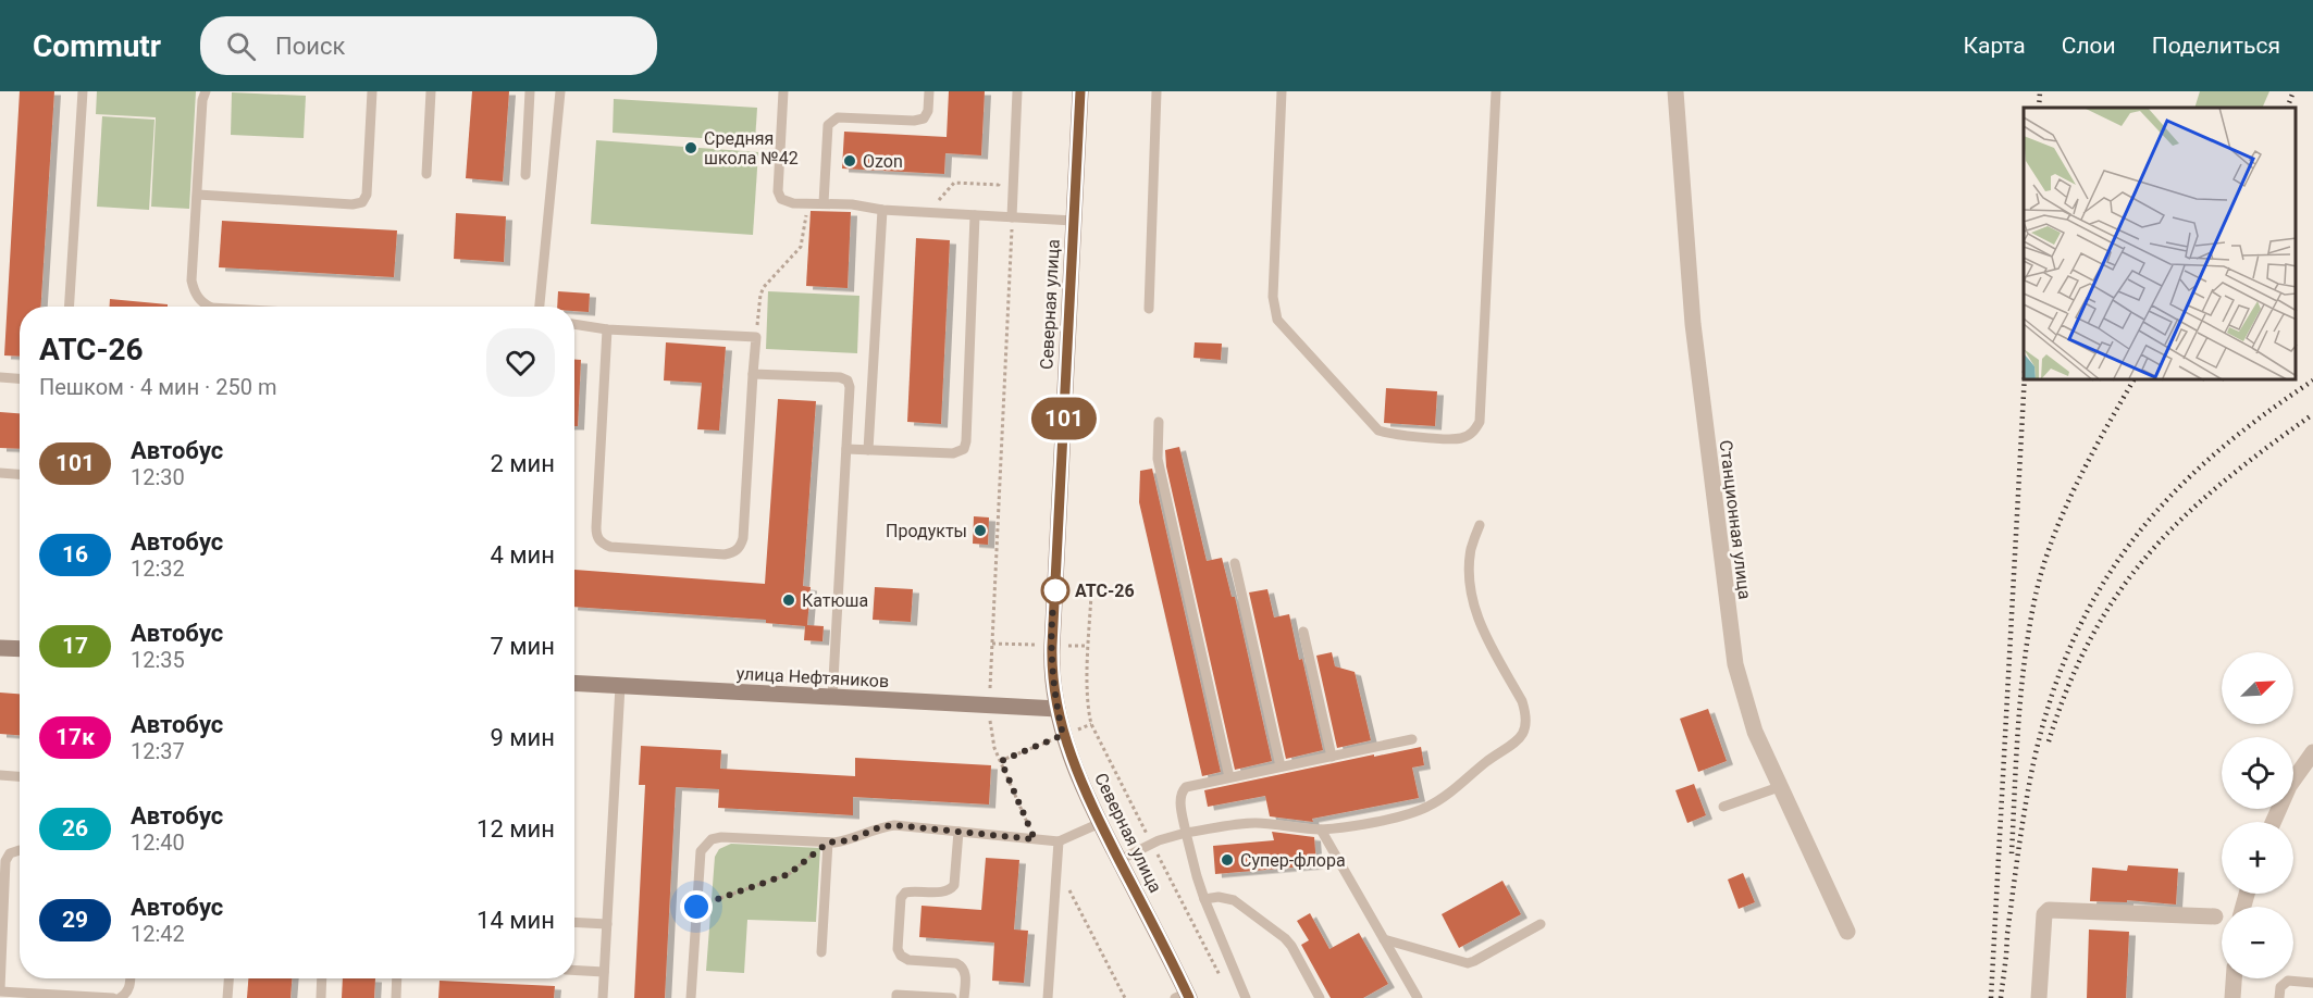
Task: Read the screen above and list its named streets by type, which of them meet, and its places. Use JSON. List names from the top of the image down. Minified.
{"streets":{"main road":["Северная улица","улица Нефтяников"],"street":["Станционная улица"]},"crossings":[["Северная улица","улица Нефтяников"]],"places":["Средняя школа №42","Ozon","Продукты","АТС-26","Катюша","Супер-флора"],"lines":["bus line 101"],"north":"top right","page":{"header":"Commutr","search":"Поиск","nav":["Карта","Слои","Поделиться"],"on_map":"101","heading":["АТС-26","Пешком · 4 мин · 250 m"],"list":[{"mark":"101","name":"Автобус","note":"12:30","value":"2 мин"},{"mark":"16","name":"Автобус","note":"12:32","value":"4 мин"},{"mark":"17","name":"Автобус","note":"12:35","value":"7 мин"},{"mark":"17к","name":"Автобус","note":"12:37","value":"9 мин"},{"mark":"26","name":"Автобус","note":"12:40","value":"12 мин"},{"mark":"29","name":"Автобус","note":"12:42","value":"14 мин"}],"map_buttons":["+","−"]}}
